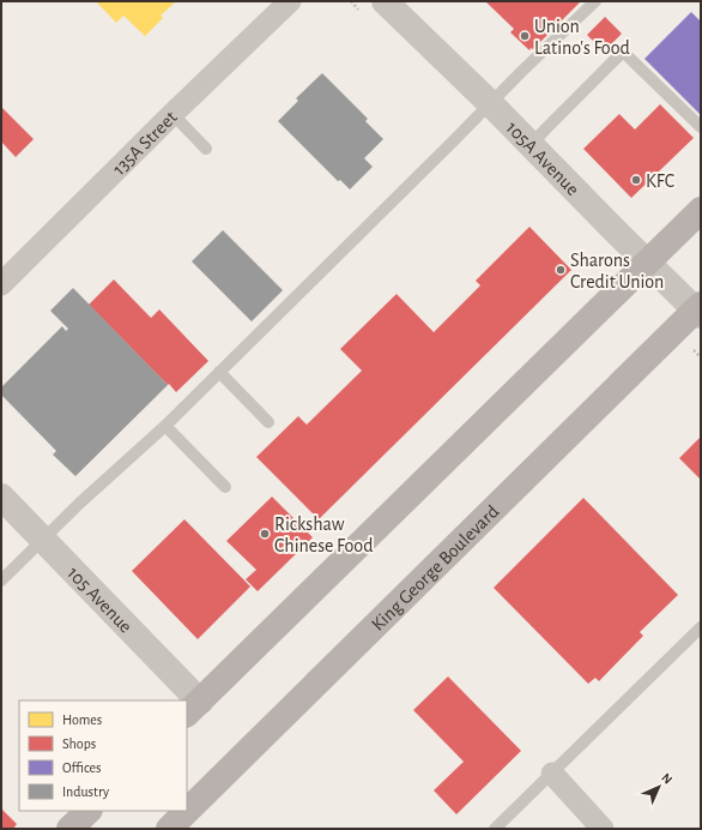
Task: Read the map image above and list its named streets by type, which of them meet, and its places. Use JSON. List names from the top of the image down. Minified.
{"streets":{"main road":["King George Boulevard"],"street":["135A Street","105A Avenue","105 Avenue"]},"crossings":[["105A Avenue","King George Boulevard"]],"places":["Union Latino's Food","KFC","Sharons Credit Union","Rickshaw Chinese Food"],"legend":["Homes","Shops","Offices","Industry"],"north":"top right"}
